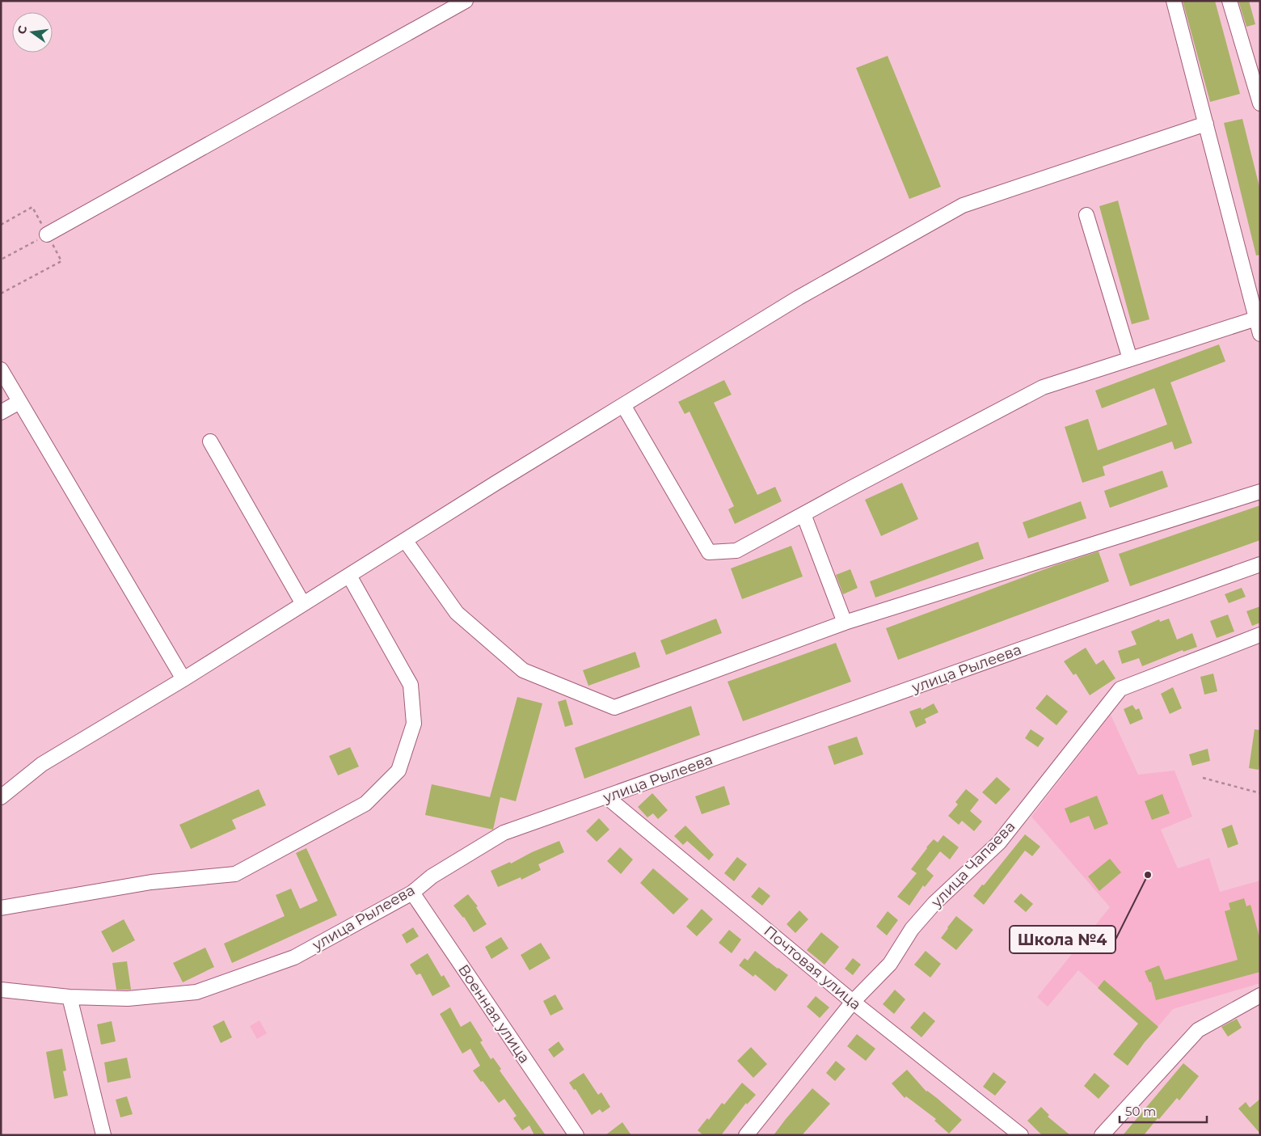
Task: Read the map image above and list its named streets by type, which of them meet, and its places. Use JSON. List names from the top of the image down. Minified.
{"streets":{"street":["улица Рылеева","улица Чапаева","Почтовая улица","Военная улица"]},"crossings":[["улица Рылеева","Почтовая улица"],["улица Рылеева","Военная улица"],["улица Чапаева","Почтовая улица"]],"places":["Школа №4"],"scale_bar":"50 m","north":"left"}
